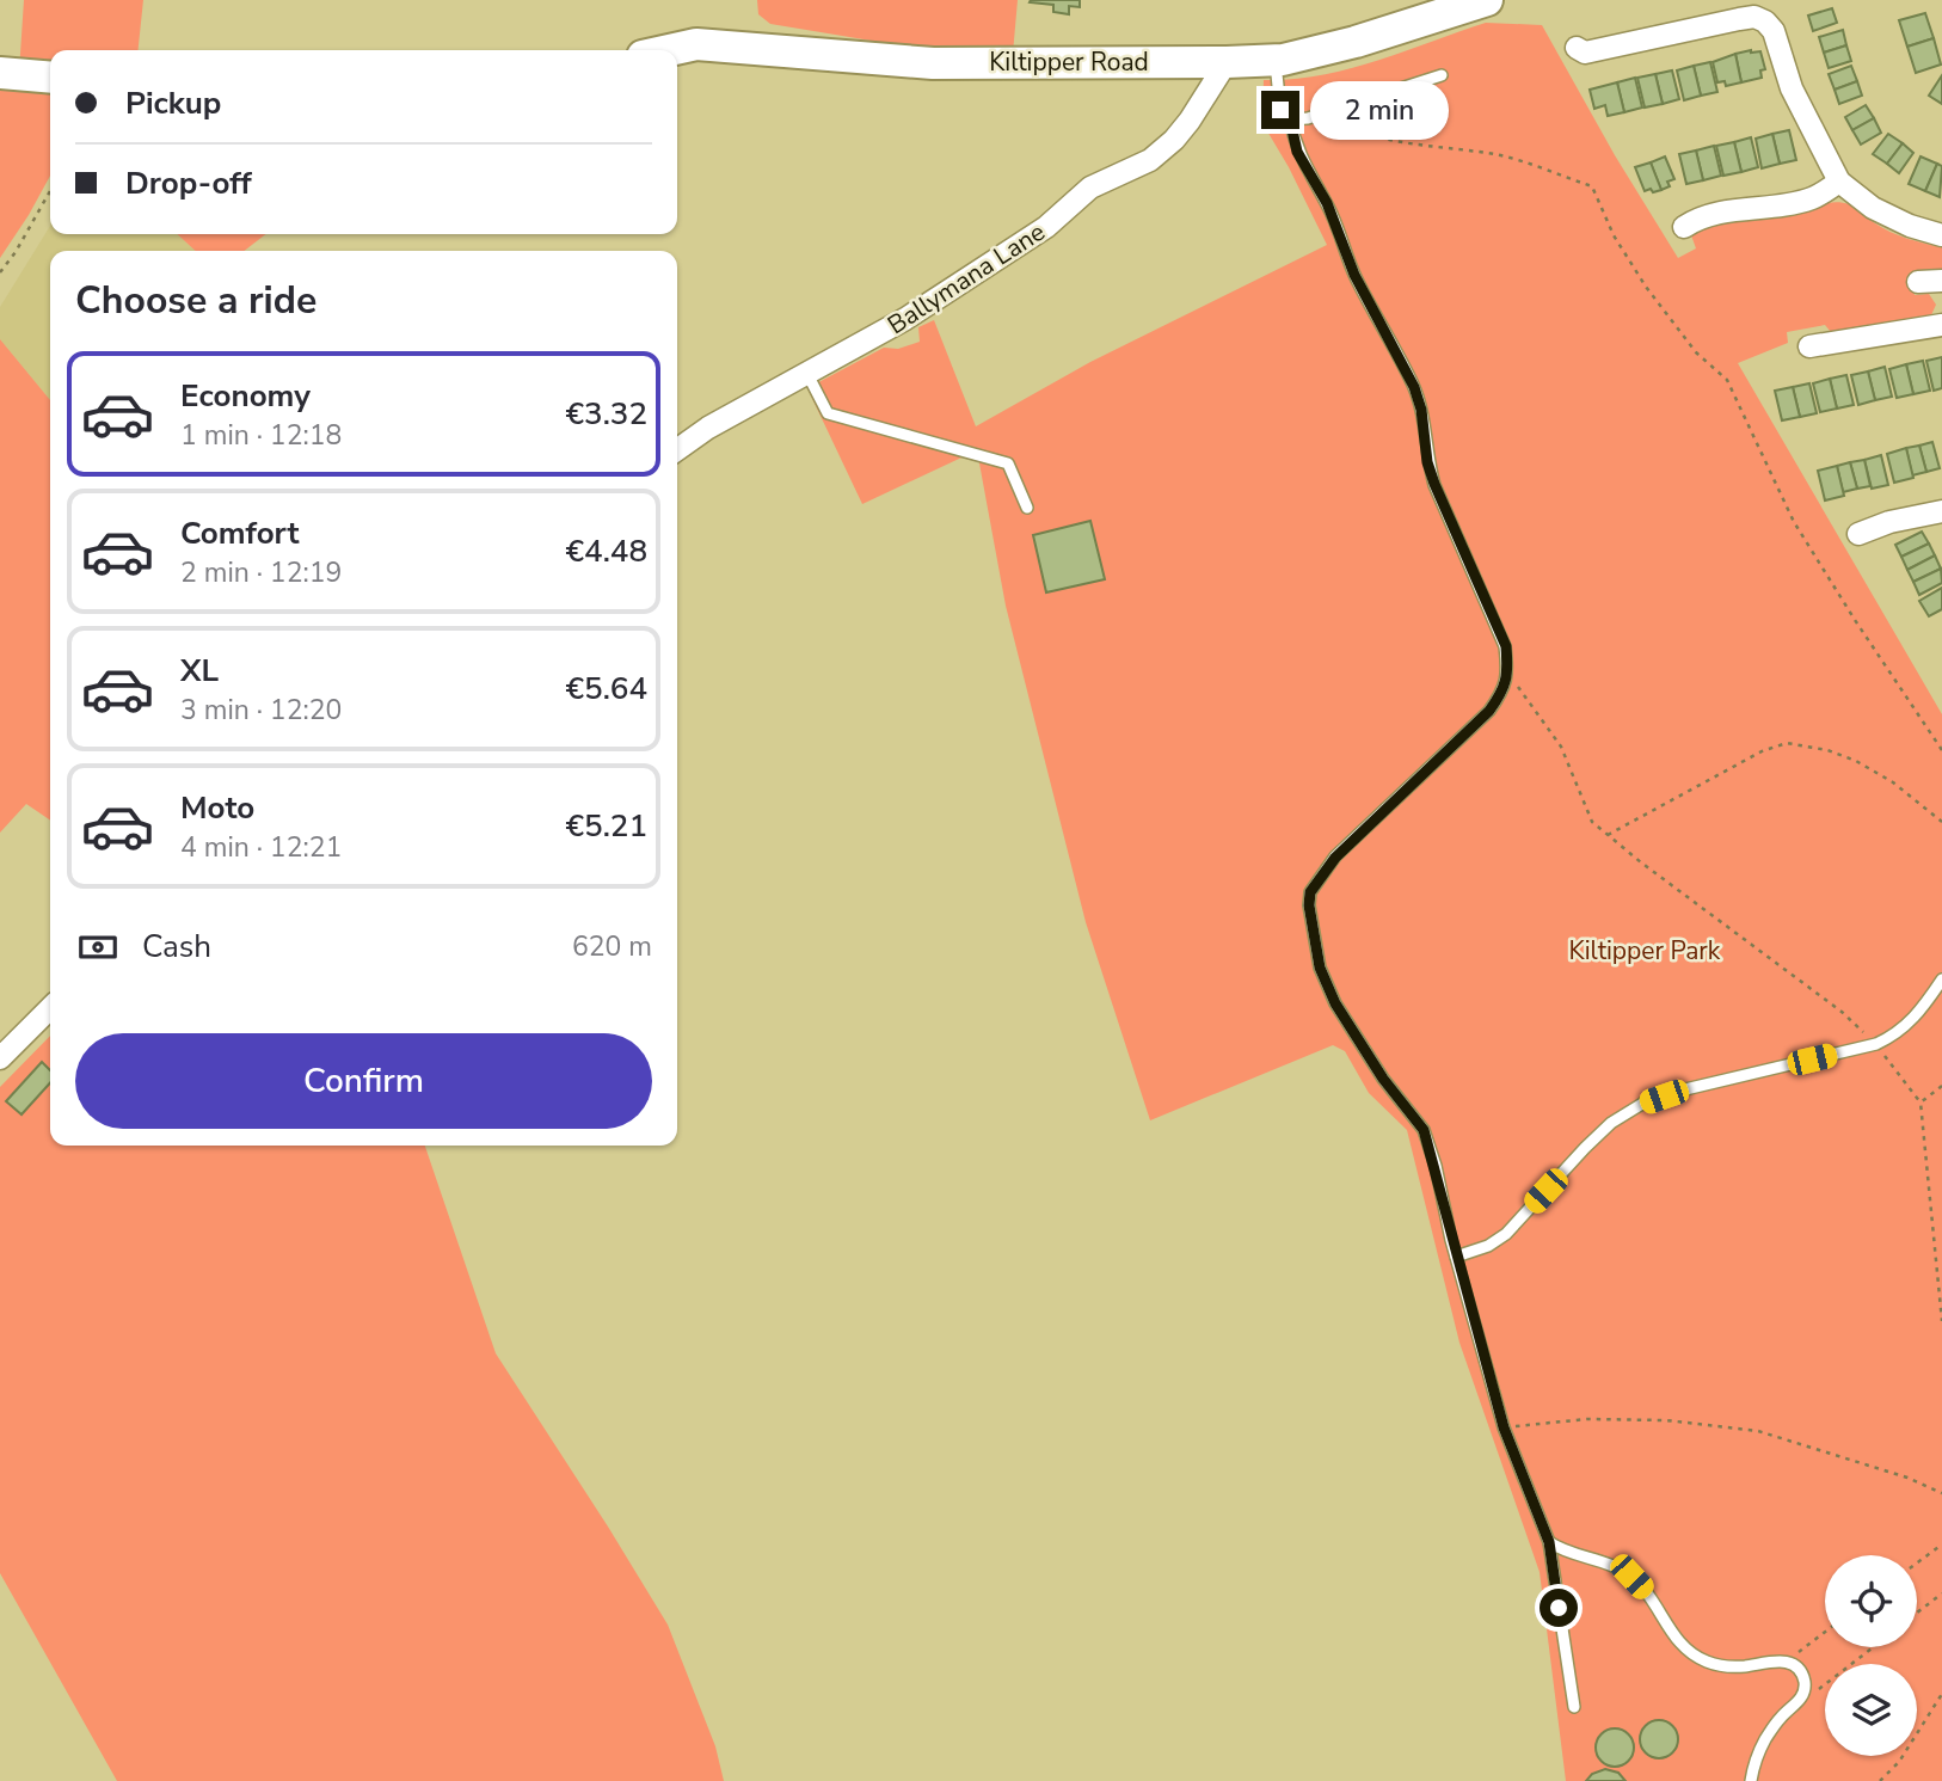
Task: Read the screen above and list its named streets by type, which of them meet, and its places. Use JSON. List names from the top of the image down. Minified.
{"streets":{"street":["Kiltipper Road","Ballymana Lane"]},"crossings":[["Kiltipper Road","Ballymana Lane"]],"parks":["Kiltipper Park"],"page":{"banner":["Pickup","Drop-off"],"bubble":"2 min","heading":"Choose a ride","list":[{"name":"Economy","note":"1 min · 12:18","value":"€3.32"},{"name":"Comfort","note":"2 min · 12:19","value":"€4.48"},{"name":"XL","note":"3 min · 12:20","value":"€5.64"},{"name":"Moto","note":"4 min · 12:21","value":"€5.21"}],"pay":["Cash","620 m"],"buttons":"Confirm"}}
